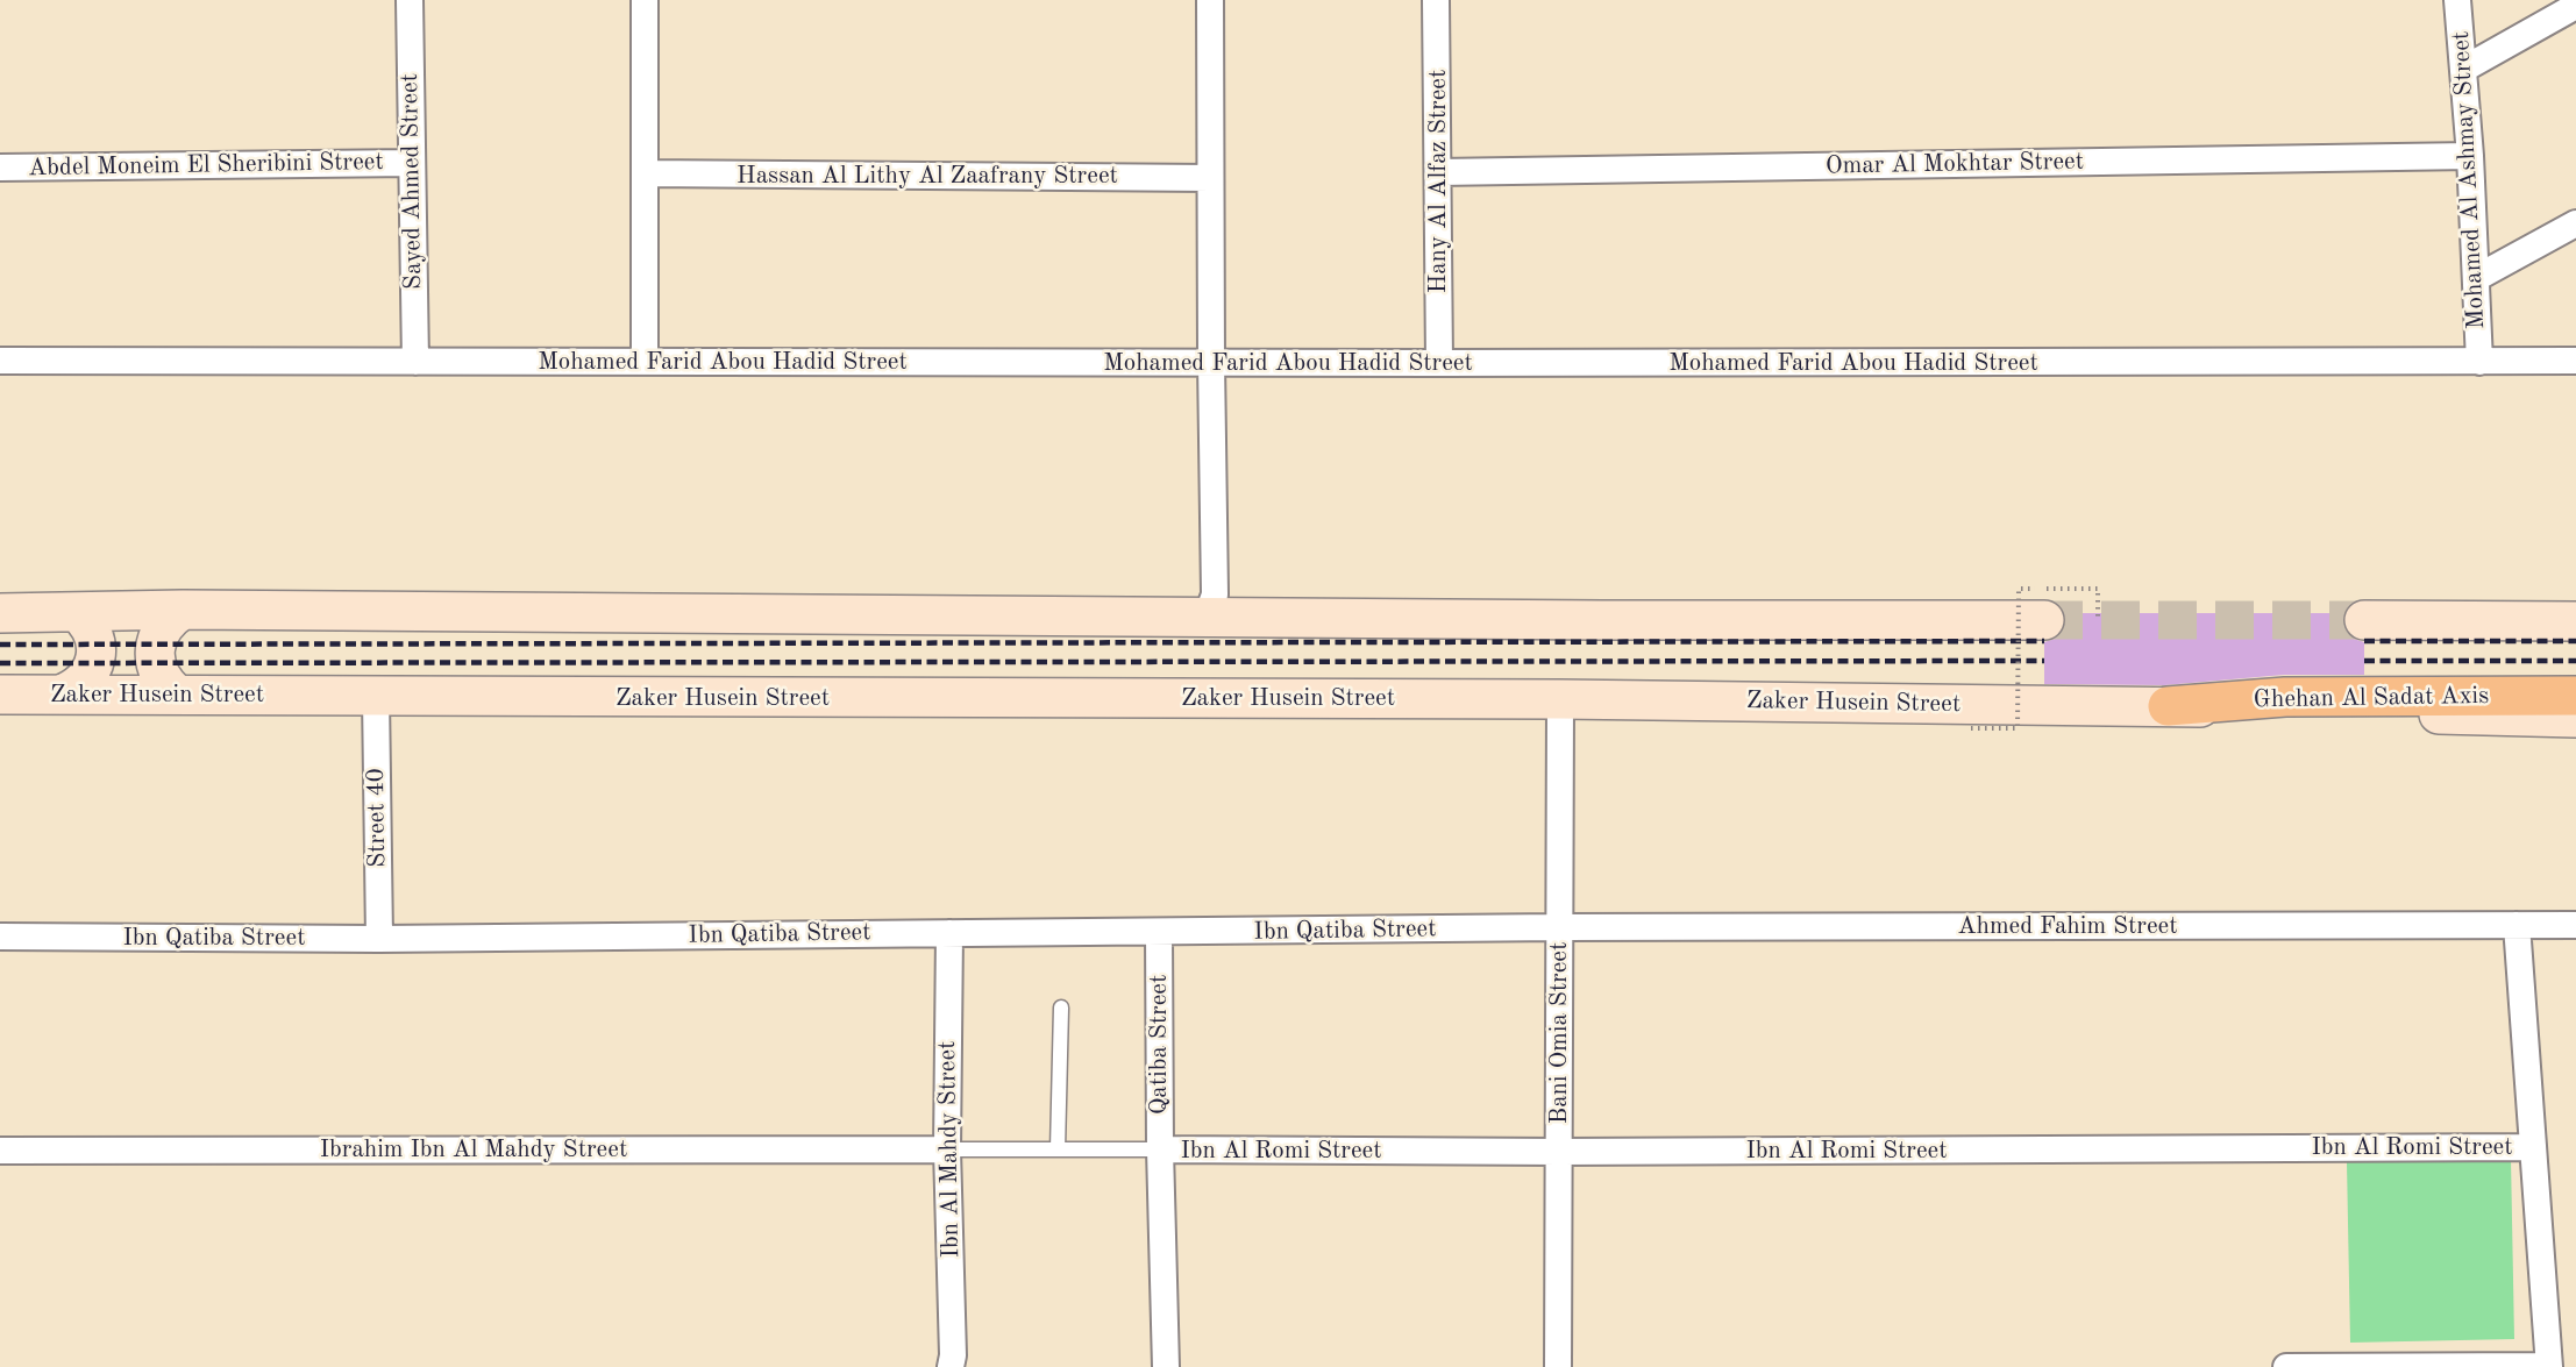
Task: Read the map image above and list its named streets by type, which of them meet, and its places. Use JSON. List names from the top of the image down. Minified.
{"streets":{"main road":["Zaker Husein Street","Ghehan Al Sadat Axis"],"street":["Omar Al Mokhtar Street","Abdel Moneim El Sheribini Street","Hassan Al Lithy Al Zaafrany Street","Mohamed Al Ashmay Street","Sayed Ahmed Street","Hany Al Alfaz Street","Mohamed Farid Abou Hadid Street","Street 40","Ahmed Fahim Street","Ibn Qatiba Street","Bani Omia Street","Qatiba Street","Ibn Al Romi Street","Ibrahim Ibn Al Mahdy Street","Ibn Al Mahdy Street"]},"crossings":[["Omar Al Mokhtar Street","Mohamed Al Ashmay Street"],["Omar Al Mokhtar Street","Hany Al Alfaz Street"],["Abdel Moneim El Sheribini Street","Sayed Ahmed Street"],["Mohamed Al Ashmay Street","Mohamed Farid Abou Hadid Street"],["Sayed Ahmed Street","Mohamed Farid Abou Hadid Street"],["Hany Al Alfaz Street","Mohamed Farid Abou Hadid Street"],["Zaker Husein Street","Ghehan Al Sadat Axis"],["Zaker Husein Street","Street 40"],["Zaker Husein Street","Bani Omia Street"],["Street 40","Ibn Qatiba Street"],["Ahmed Fahim Street","Ibn Qatiba Street"],["Ahmed Fahim Street","Bani Omia Street"],["Ibn Qatiba Street","Bani Omia Street"],["Ibn Qatiba Street","Qatiba Street"],["Ibn Qatiba Street","Ibn Al Mahdy Street"],["Bani Omia Street","Ibn Al Romi Street"],["Qatiba Street","Ibn Al Romi Street"],["Ibrahim Ibn Al Mahdy Street","Ibn Al Mahdy Street"]]}
